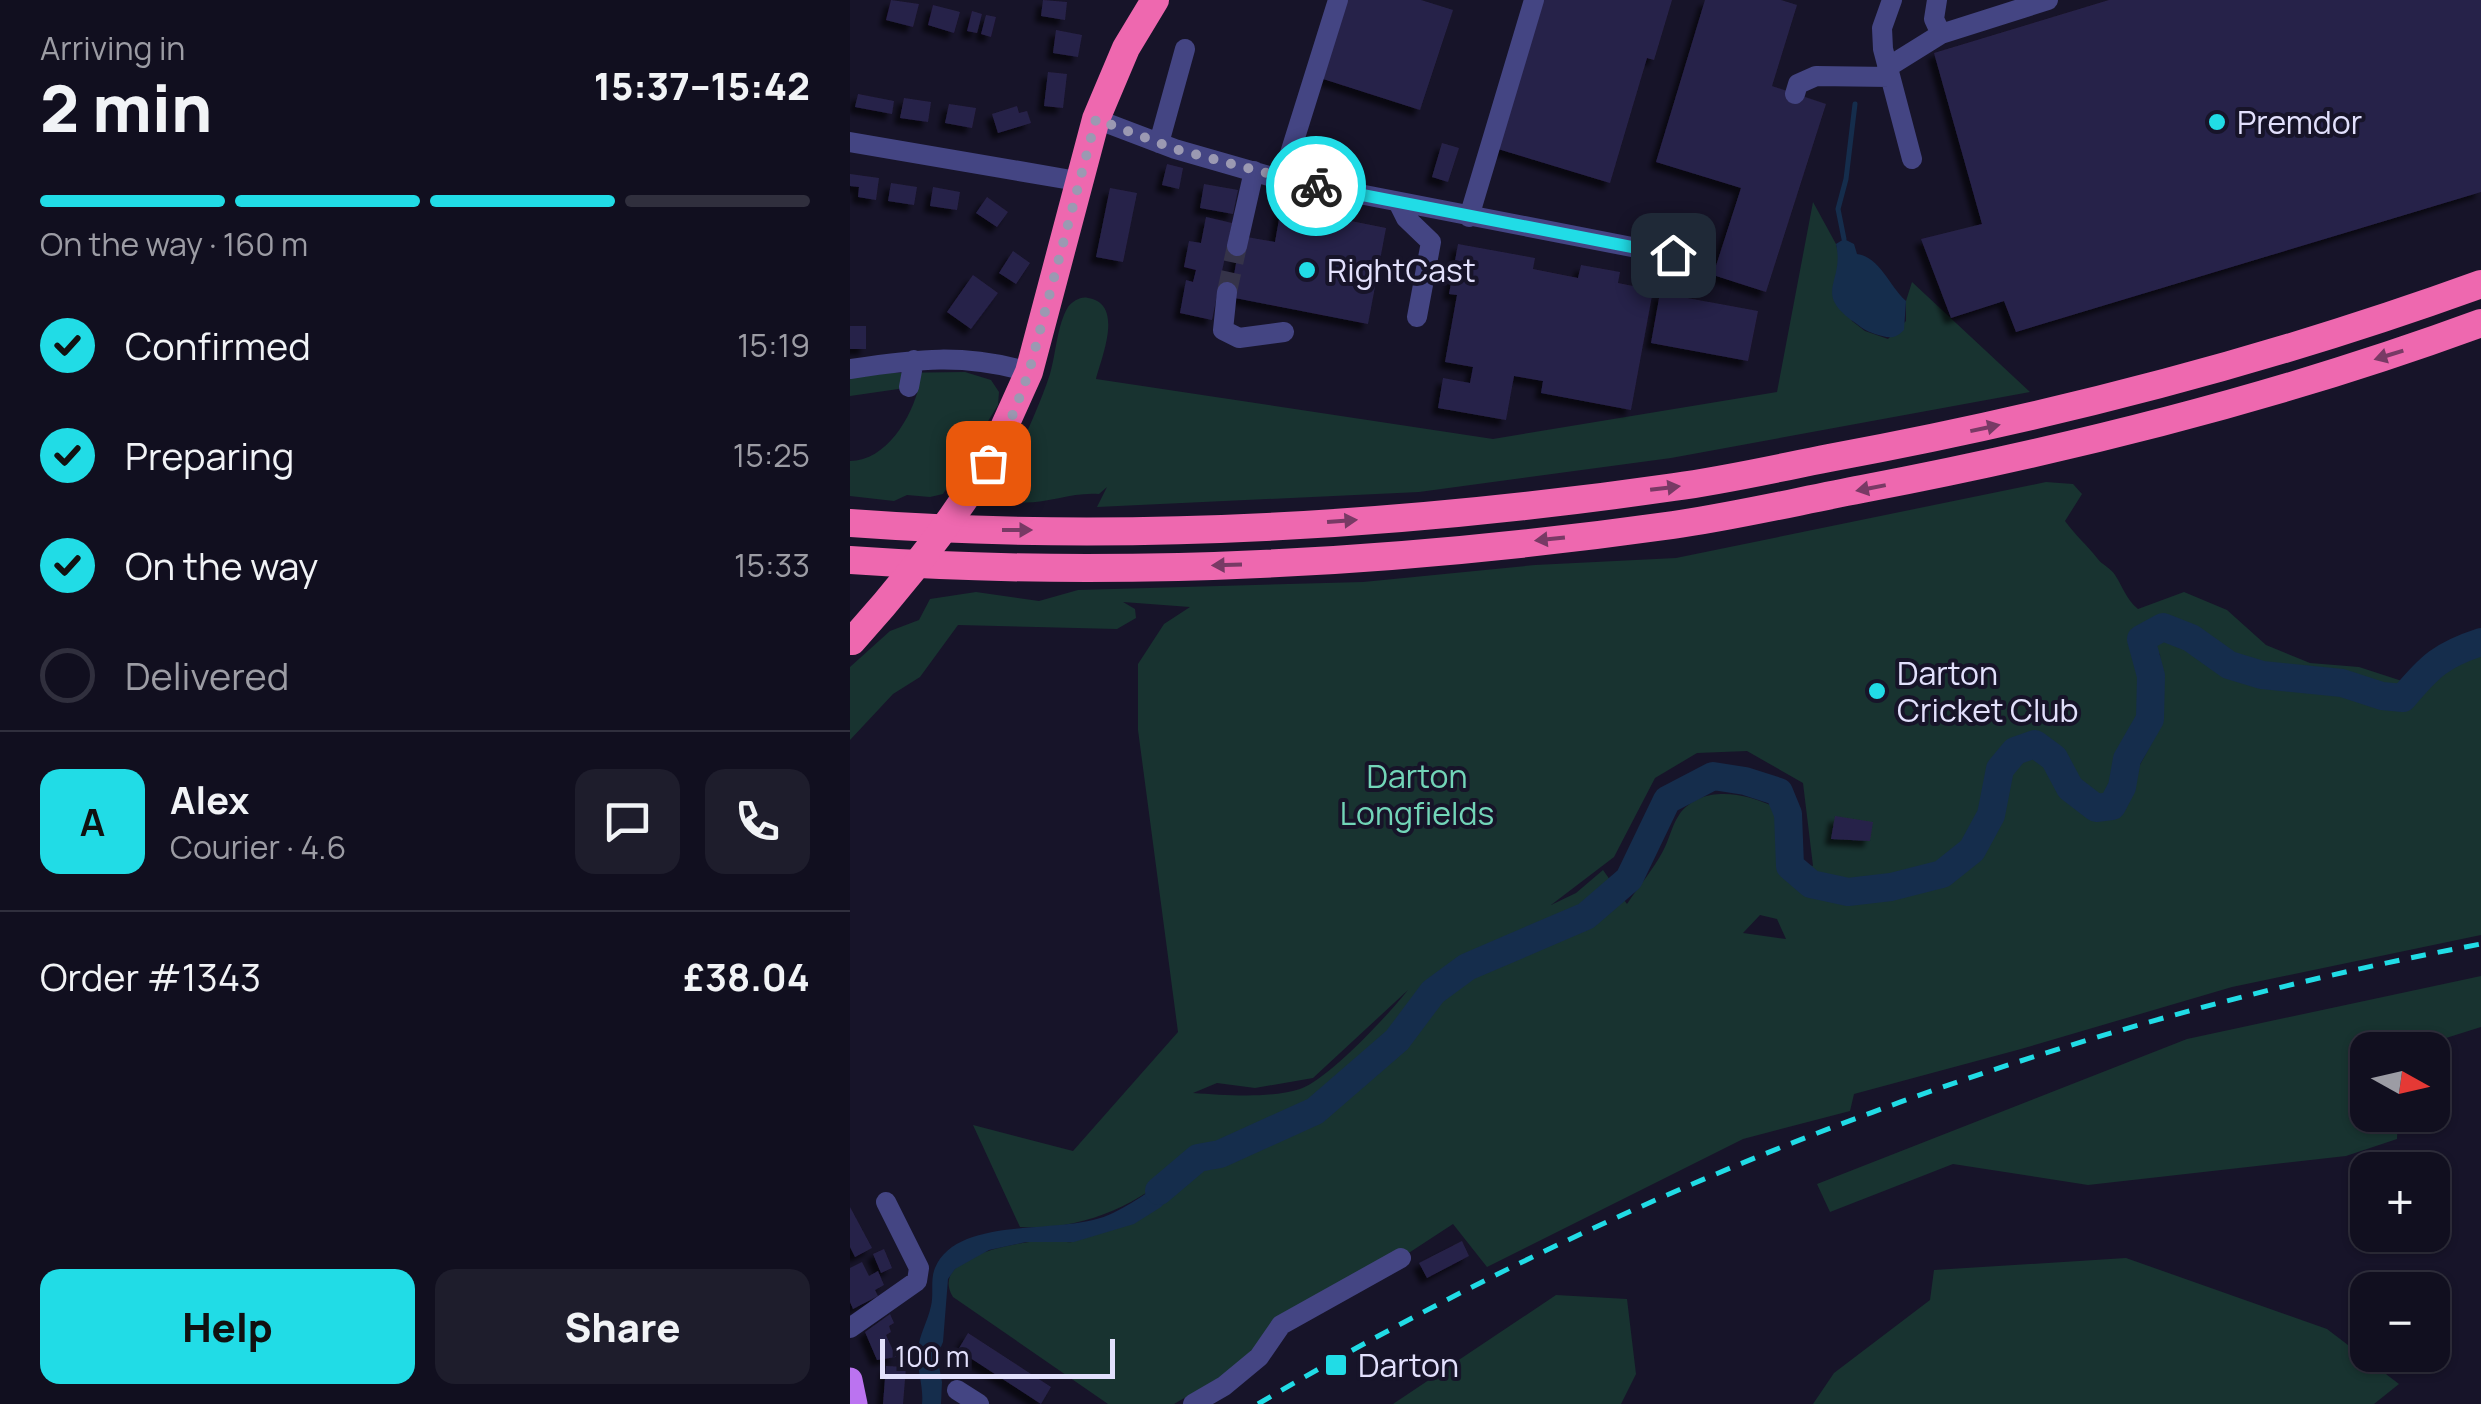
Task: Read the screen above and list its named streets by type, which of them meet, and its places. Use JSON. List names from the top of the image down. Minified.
{"parks":["Darton Longfields"],"places":{"other":["Premdor","RightCast","Darton Cricket Club"],"transit":["Darton"]},"scale_bar":"100 m","north":"right","page":{"heading":["2 min","Arriving in","15:37–15:42"],"panel":["Alex","Courier · 4.6","Order #1343","£38.04"],"bar":"On the way · 160 m","list":[["Confirmed","15:19"],["Preparing","15:25"],["On the way","15:33"],"Delivered"],"round":"A","map_buttons":["+","−"],"buttons":["Help","Share"],"scale":"100 m"}}
